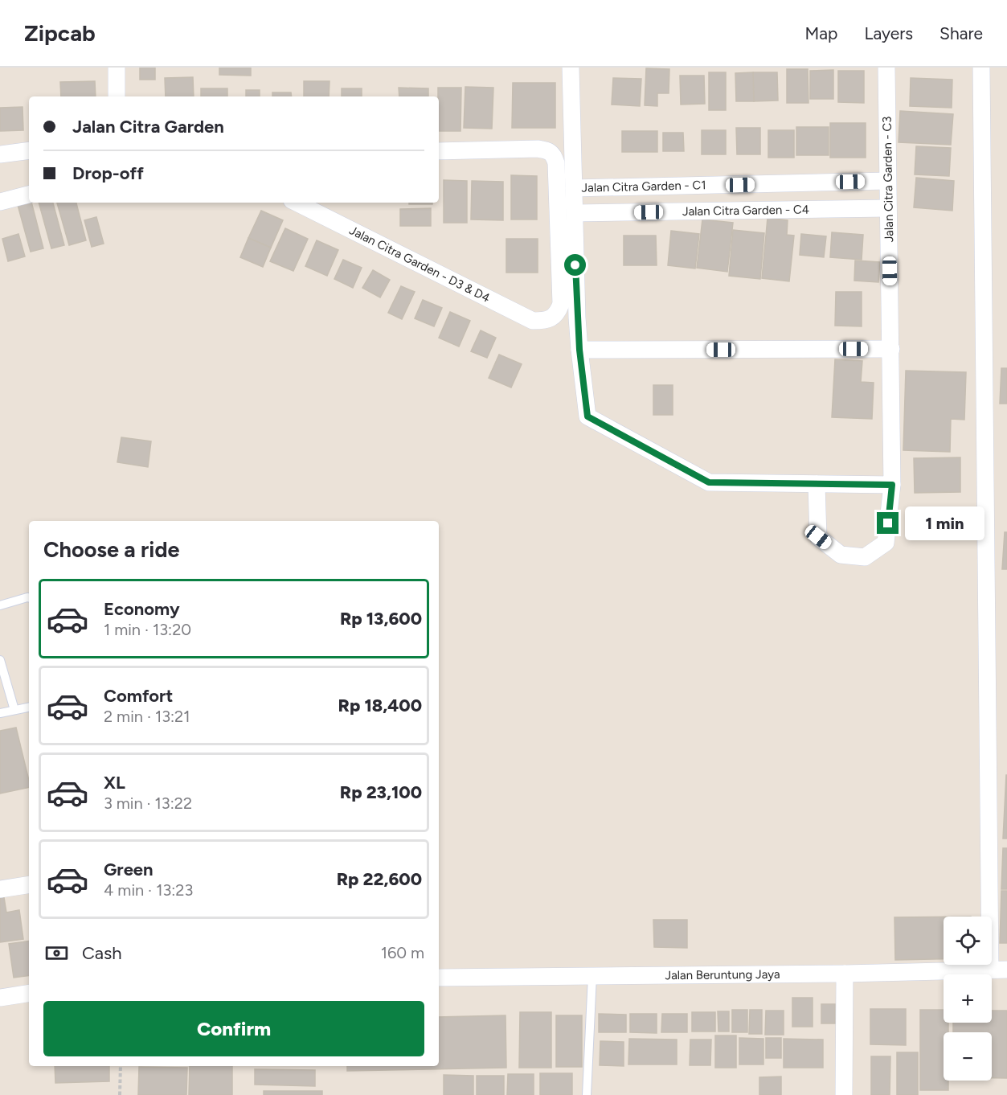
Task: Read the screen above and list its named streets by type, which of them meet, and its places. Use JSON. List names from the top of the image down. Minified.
{"streets":{"street":["Jalan Citra Garden - C3","Jalan Citra Garden - C1","Jalan Citra Garden - C4","Jalan Citra Garden - D3 & D4","Jalan Beruntung Jaya"]},"crossings":[["Jalan Citra Garden - C3","Jalan Citra Garden - C1"],["Jalan Citra Garden - C3","Jalan Citra Garden - C4"]],"page":{"header":"Zipcab","nav":["Map","Layers","Share"],"banner":["Jalan Citra Garden","Drop-off"],"bubble":"1 min","heading":"Choose a ride","list":[{"name":"Economy","note":"1 min · 13:20","value":"Rp 13,600"},{"name":"Comfort","note":"2 min · 13:21","value":"Rp 18,400"},{"name":"XL","note":"3 min · 13:22","value":"Rp 23,100"},{"name":"Green","note":"4 min · 13:23","value":"Rp 22,600"}],"map_buttons":["+","−"],"pay":["Cash","160 m"],"buttons":"Confirm"}}
